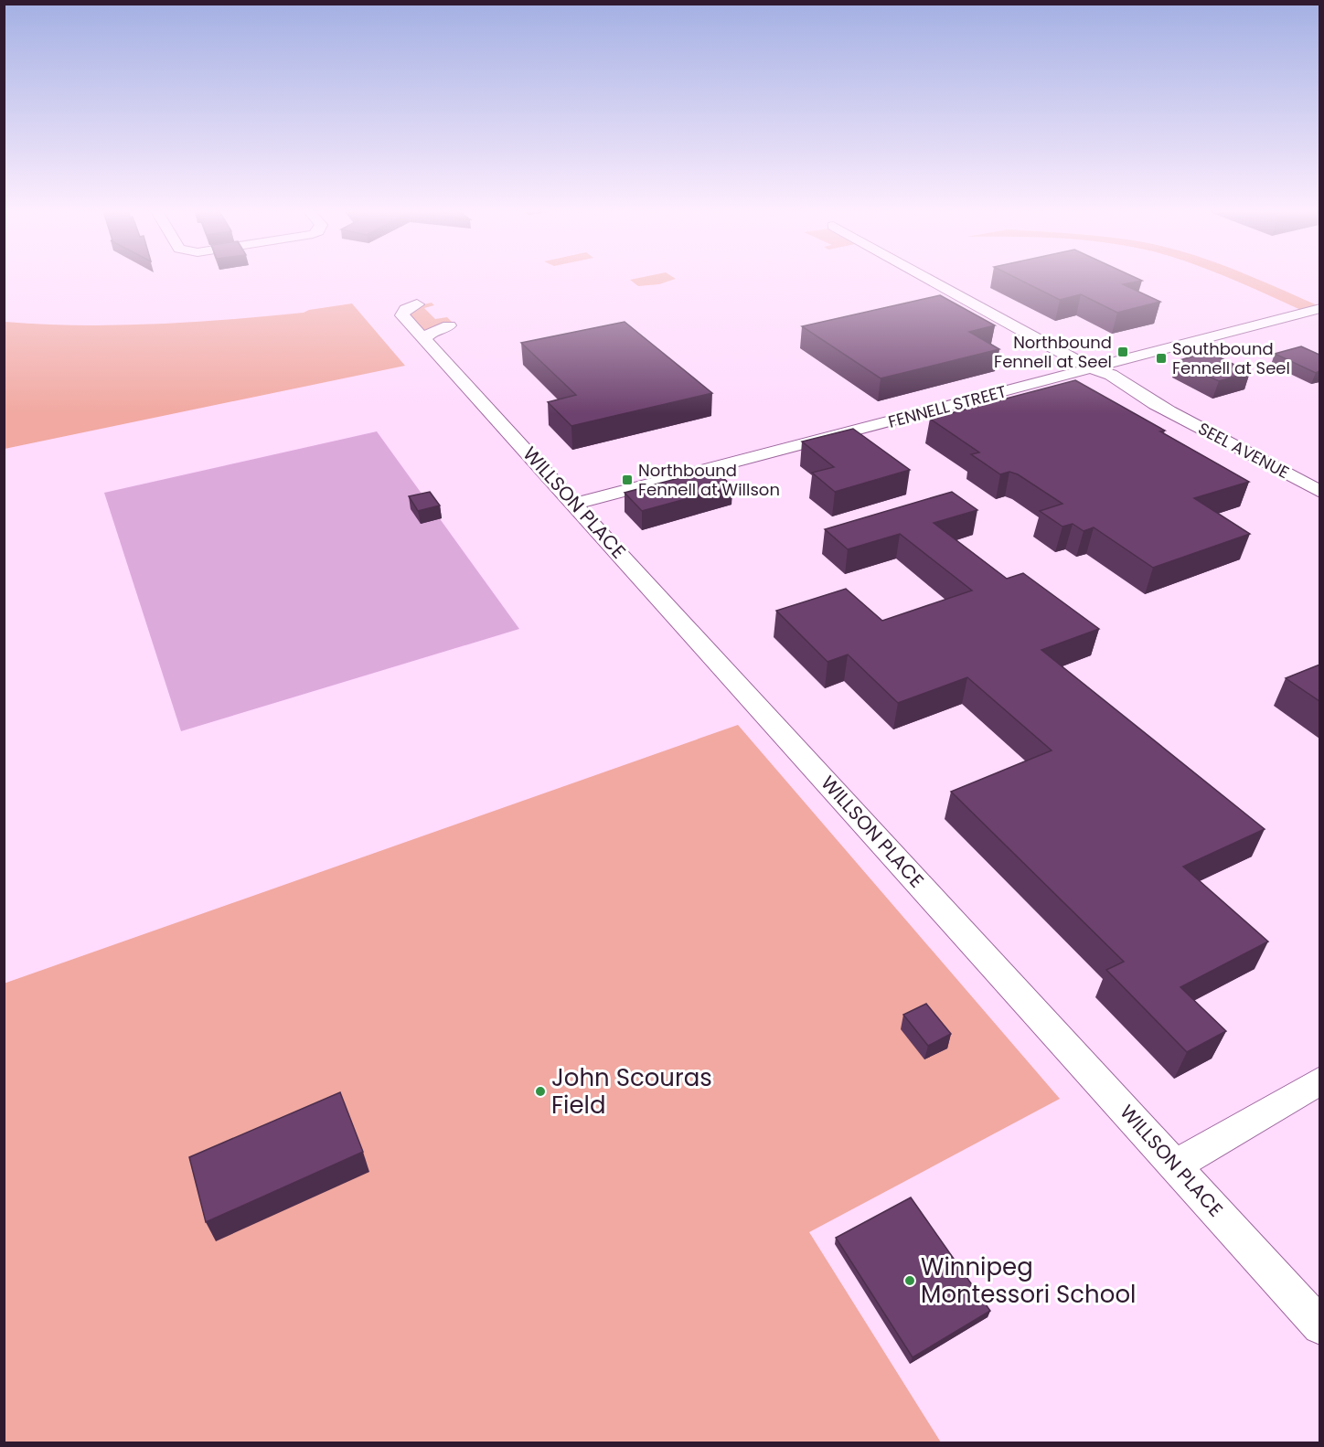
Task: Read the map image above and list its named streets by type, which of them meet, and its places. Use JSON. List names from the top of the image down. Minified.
{"streets":{"street":["FENNELL STREET","SEEL AVENUE","WILLSON PLACE"]},"crossings":[["FENNELL STREET","SEEL AVENUE"],["FENNELL STREET","WILLSON PLACE"]],"places":{"transit":["Northbound Fennell at Seel","Southbound Fennell at Seel","Northbound Fennell at Willson"],"other":["John Scouras Field","Winnipeg Montessori School"]}}
